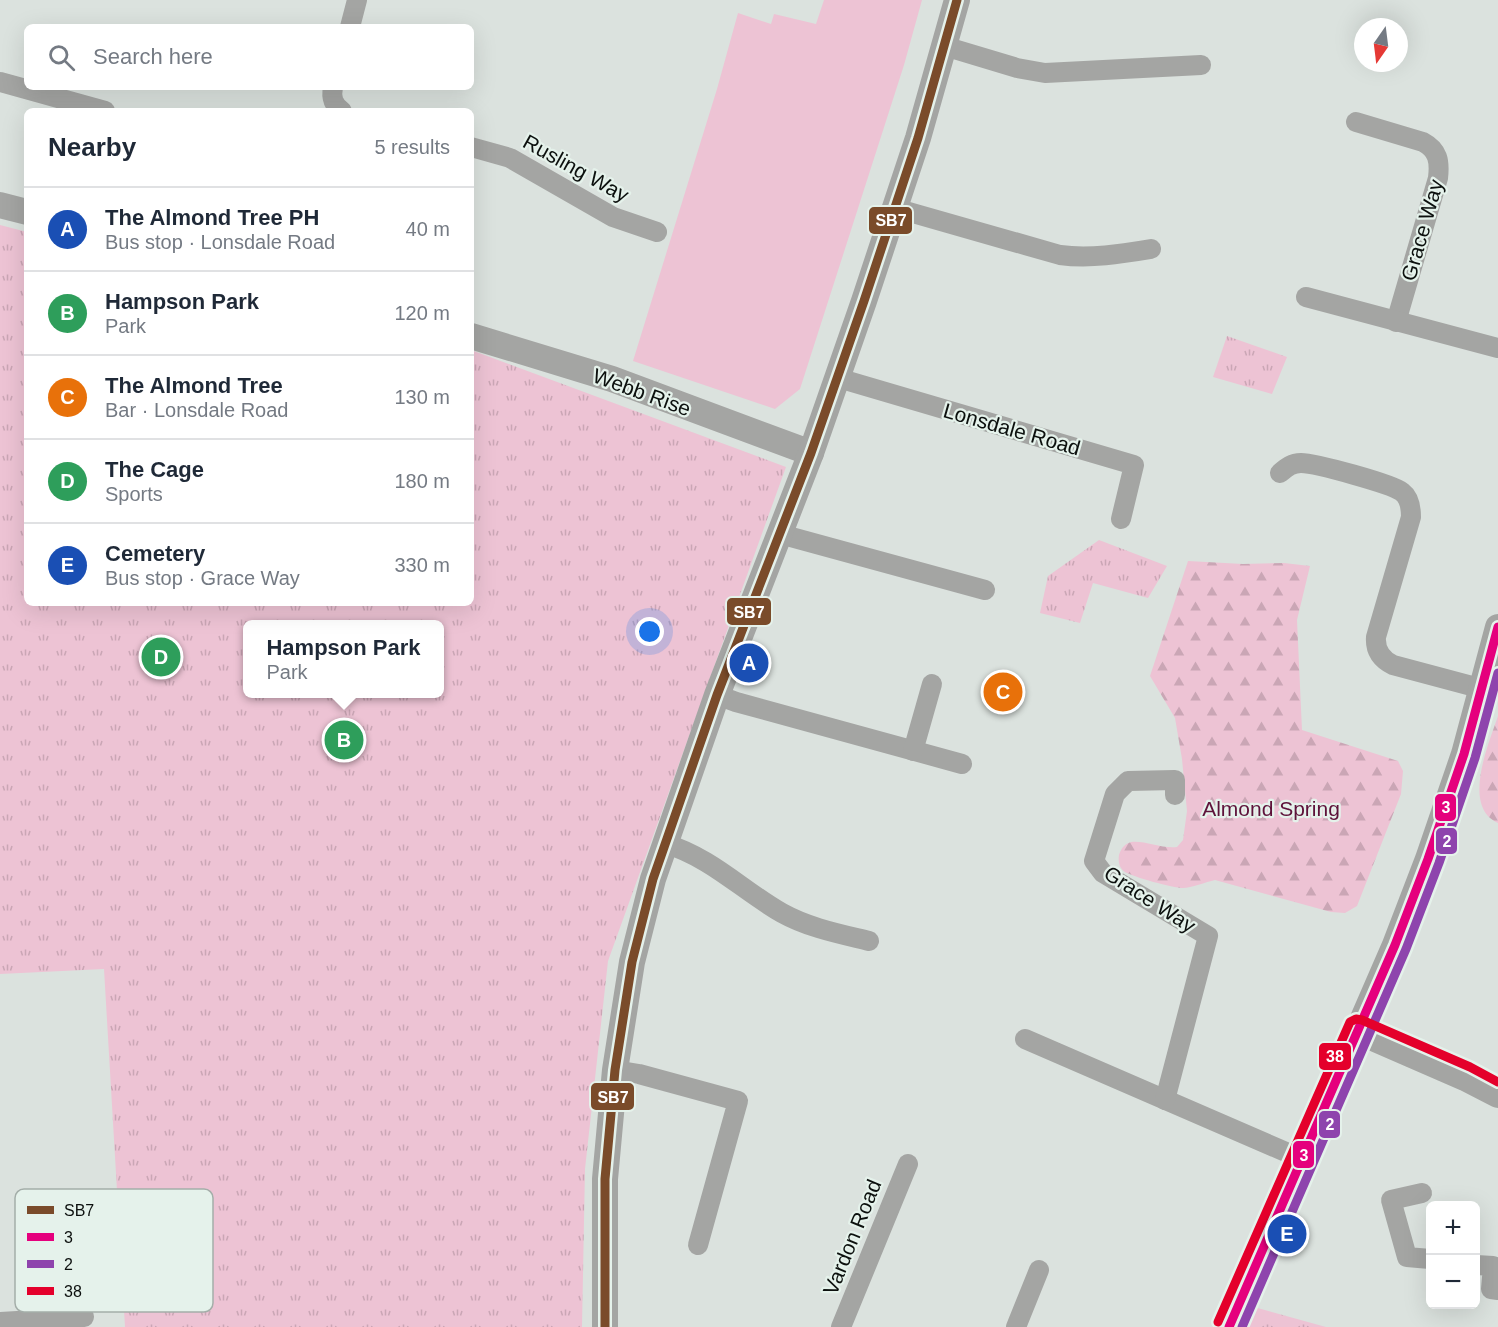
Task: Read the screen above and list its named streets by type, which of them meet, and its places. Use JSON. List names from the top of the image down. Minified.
{"streets":{"street":["Rusling Way","Grace Way","Webb Rise","Lonsdale Road","Vardon Road"]},"parks":["Almond Spring"],"lines":["transit line SB7","transit line 3","transit line 2","transit line 38"],"legend":["SB7","3","2","38"],"north":"bottom","page":{"search":"Search here","heading":["Nearby","5 results"],"list":[{"mark":"A","name":"The Almond Tree PH","note":"Bus stop · Lonsdale Road","value":"40 m"},{"mark":"B","name":"Hampson Park","note":"Park","value":"120 m"},{"mark":"C","name":"The Almond Tree","note":"Bar · Lonsdale Road","value":"130 m"},{"mark":"D","name":"The Cage","note":"Sports","value":"180 m"},{"mark":"E","name":"Cemetery","note":"Bus stop · Grace Way","value":"330 m"}],"popup":["Hampson Park","Park"],"pins":["D","A","C","B","E"],"map_buttons":["+","−"]}}
